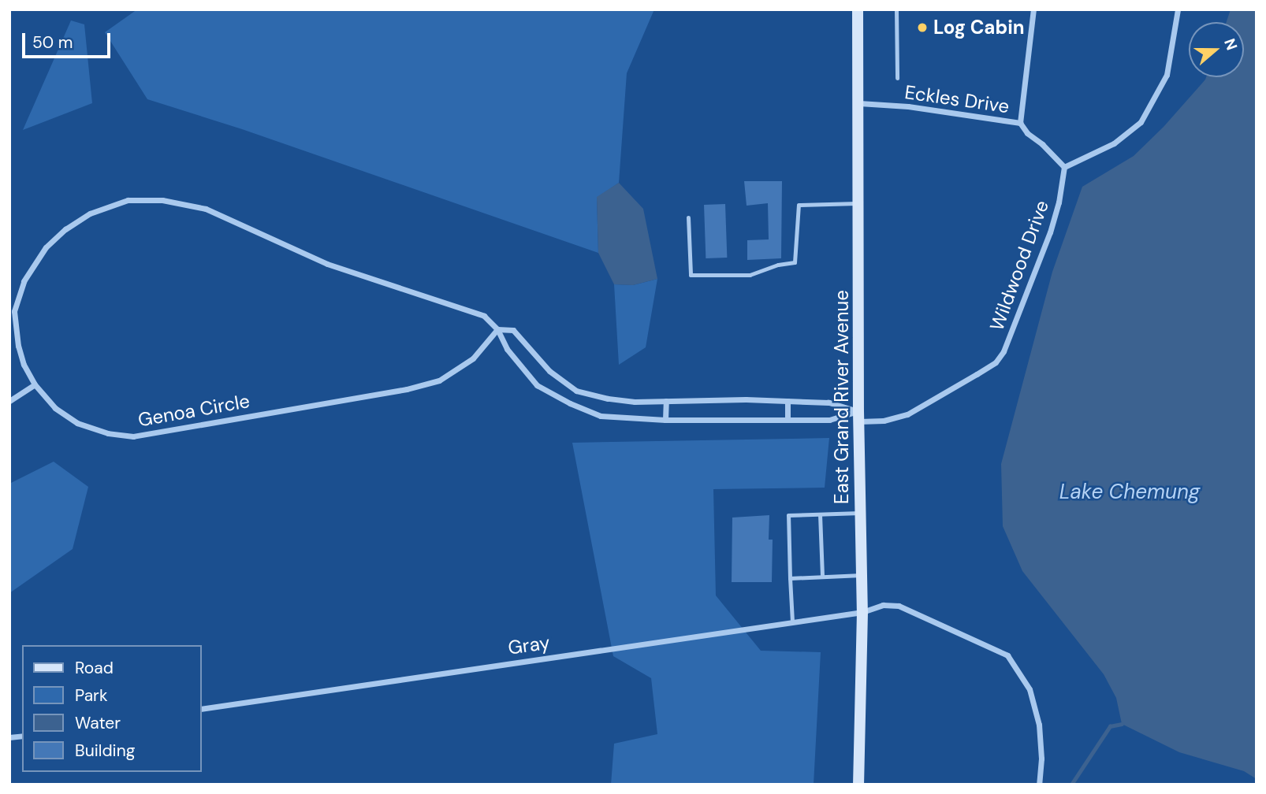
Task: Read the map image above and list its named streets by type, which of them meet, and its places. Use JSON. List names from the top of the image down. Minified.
{"streets":{"main road":["East Grand River Avenue"],"street":["Eckles Drive","Wildwood Drive","Genoa Circle","Gray"]},"crossings":[["Eckles Drive","Wildwood Drive"],["Eckles Drive","East Grand River Avenue"],["Wildwood Drive","East Grand River Avenue"],["Wildwood Drive","Genoa Circle"],["East Grand River Avenue","Genoa Circle"],["East Grand River Avenue","Gray"]],"water":["Lake Chemung"],"places":["Log Cabin"],"legend":["Road","Park","Water","Building"],"scale_bar":"50 m","north":"right"}
